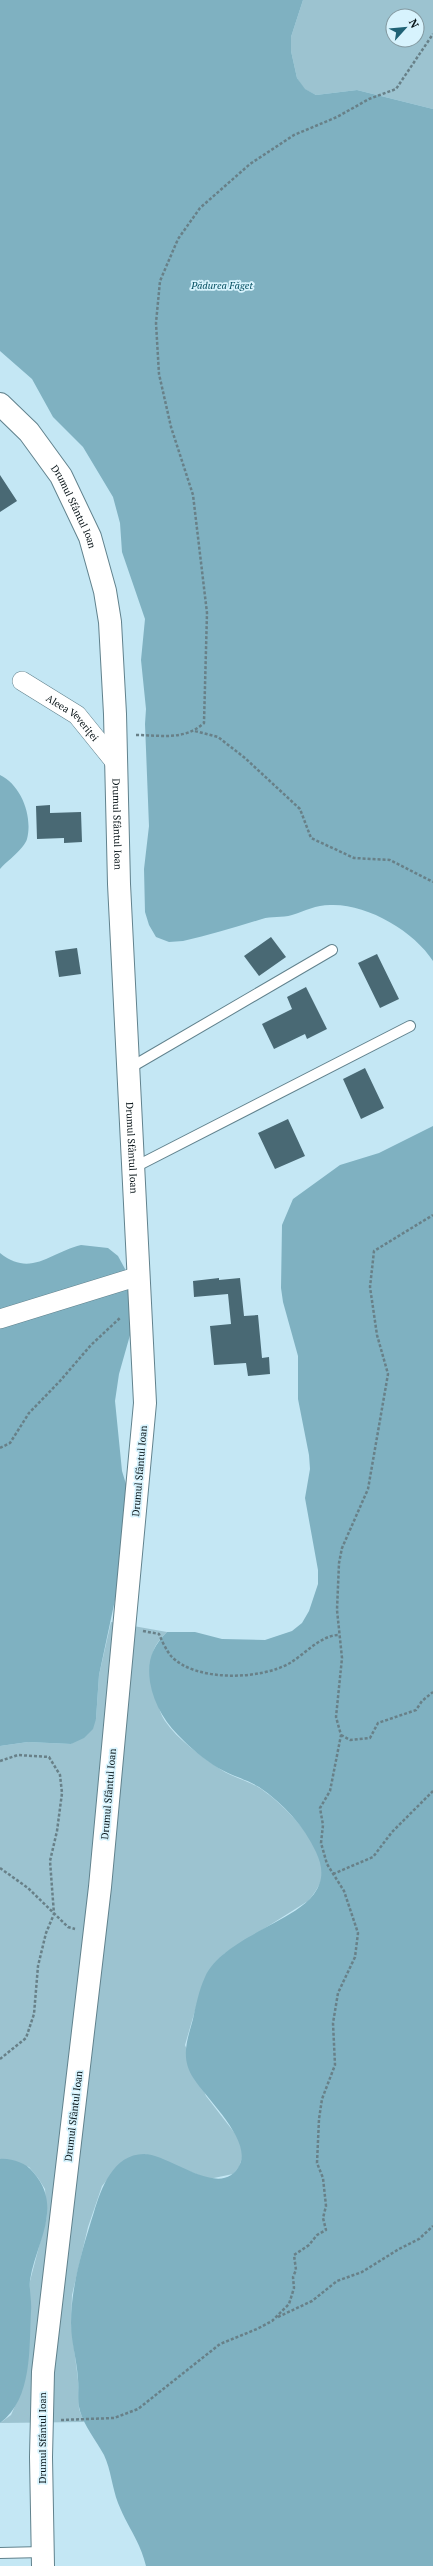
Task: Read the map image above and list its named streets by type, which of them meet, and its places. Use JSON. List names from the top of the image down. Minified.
{"streets":{"main road":["Drumul Sfântul Ioan"],"street":["Aleea Veveriței"]},"crossings":[["Drumul Sfântul Ioan","Aleea Veveriței"]],"parks":["Pădurea Făget"],"north":"top right"}
